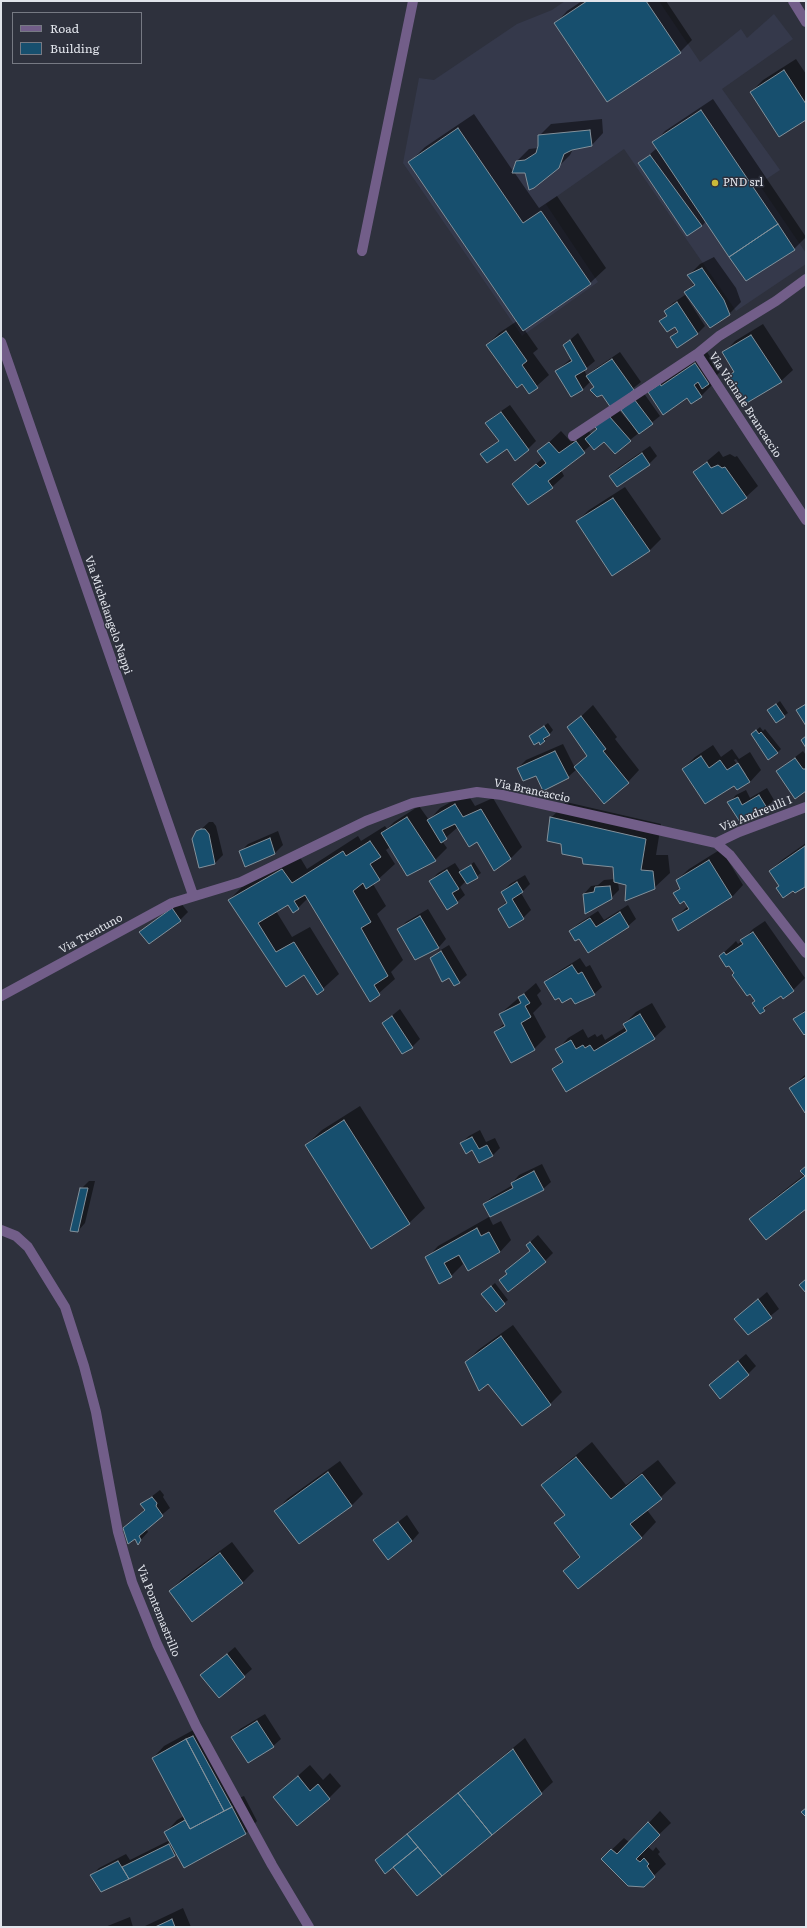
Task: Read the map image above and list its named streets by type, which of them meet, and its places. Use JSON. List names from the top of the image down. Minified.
{"streets":{"street":["Via Vicinale Brancaccio","Via Michelangelo Nappi","Via Brancaccio","Via Andreulli I","Via Trentuno","Via Pontemastrillo"]},"crossings":[["Via Michelangelo Nappi","Via Brancaccio"],["Via Michelangelo Nappi","Via Trentuno"],["Via Brancaccio","Via Andreulli I"],["Via Brancaccio","Via Trentuno"]],"places":["PND srl"],"legend":["Road","Building"]}
